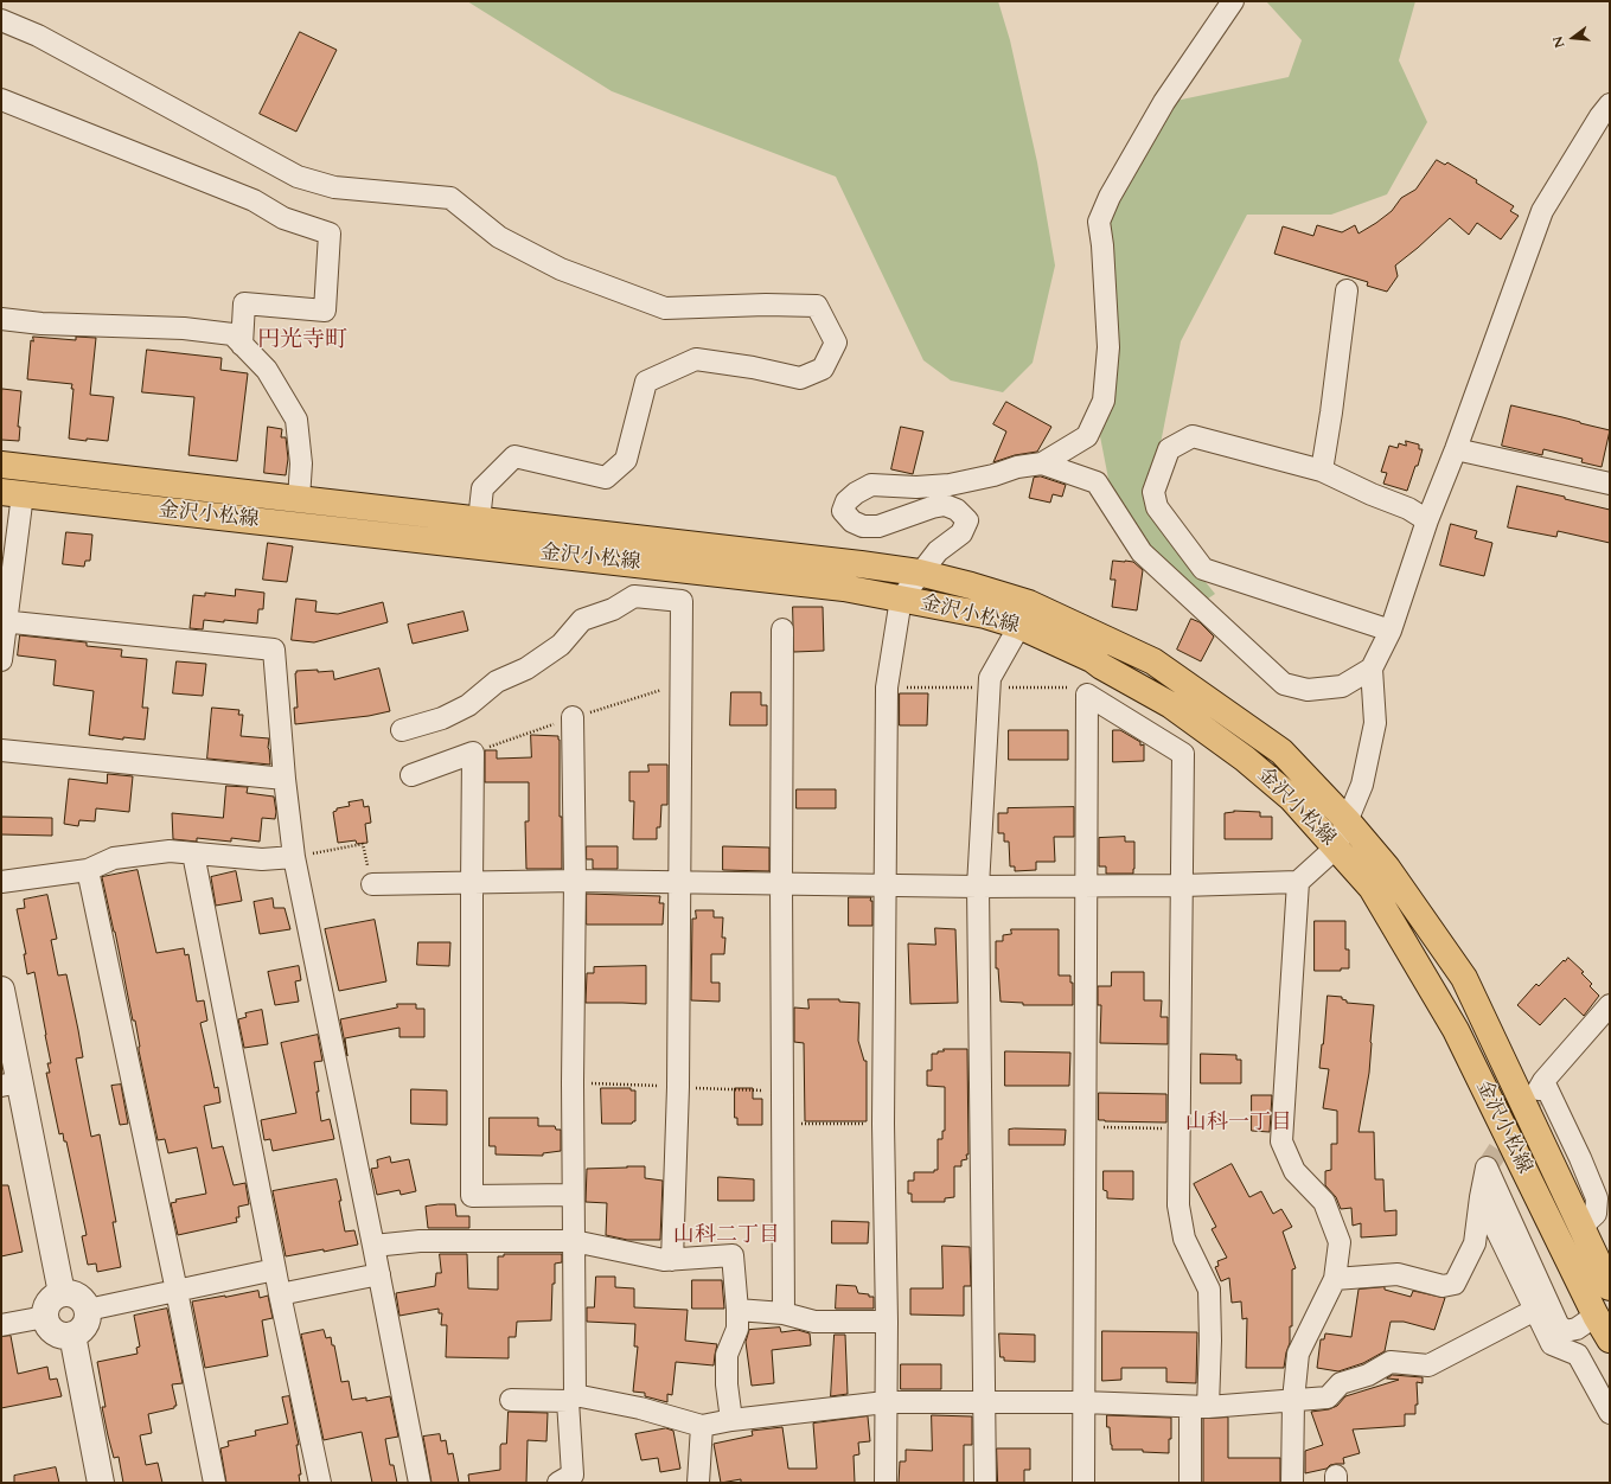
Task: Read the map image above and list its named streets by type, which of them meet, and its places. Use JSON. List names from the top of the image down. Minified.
{"streets":{"main road":["金沢小松線"]},"districts":["円光寺町","山科一丁目","山科二丁目"],"north":"left"}
